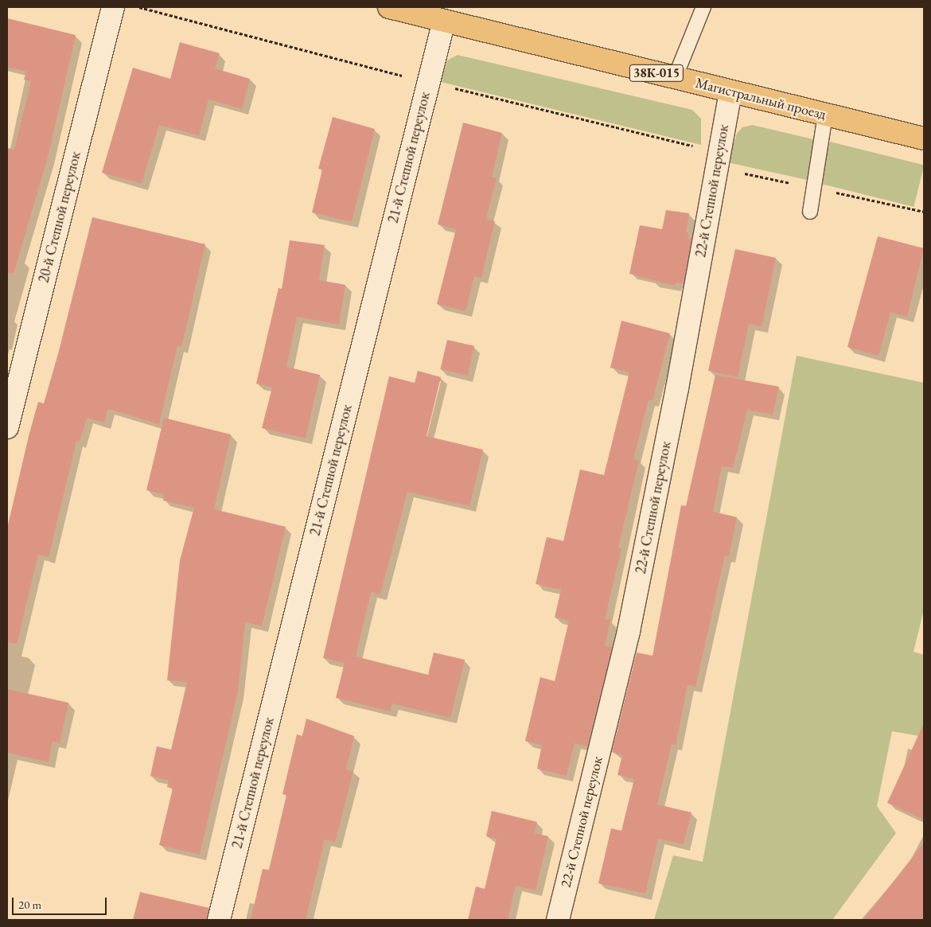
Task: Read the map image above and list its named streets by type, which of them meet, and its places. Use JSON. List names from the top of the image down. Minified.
{"streets":{"main road":["38К-015","Магистральный проезд"],"street":["21-й Степной переулок","22-й Степной переулок","20-й Степной переулок"]},"crossings":[["Магистральный проезд","21-й Степной переулок"],["Магистральный проезд","22-й Степной переулок"]],"scale_bar":"20 m"}
